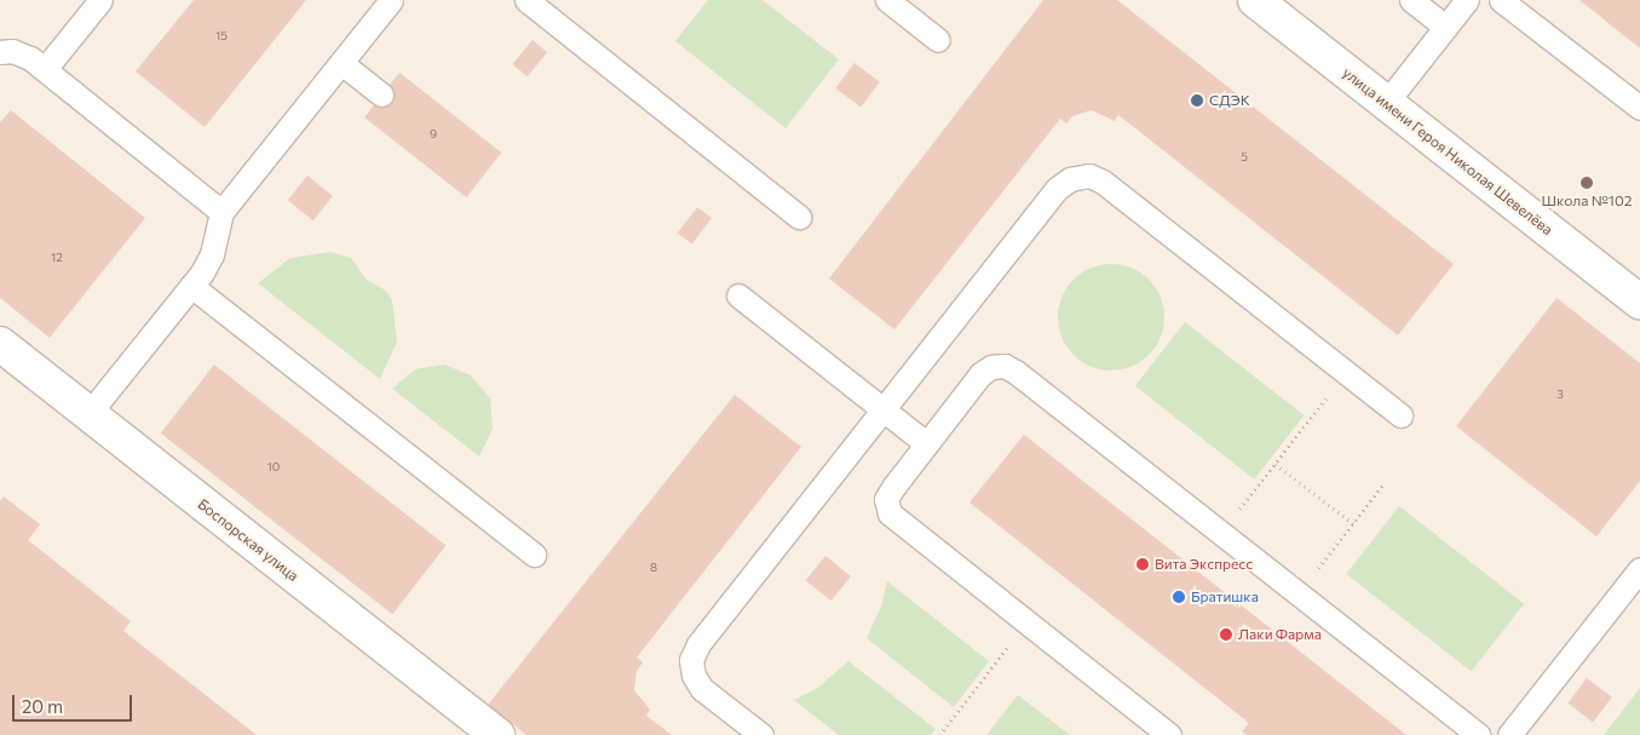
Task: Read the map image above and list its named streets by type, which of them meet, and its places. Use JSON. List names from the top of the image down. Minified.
{"streets":{"street":["улица имени Героя Николая Шевелёва","Боспорская улица"]},"places":["СДЭК","Школа №102","Вита Экспресс","Братишка","Лаки Фарма"],"house_numbers":["15","9","5","12","3","10","8"],"scale_bar":"20 m"}
